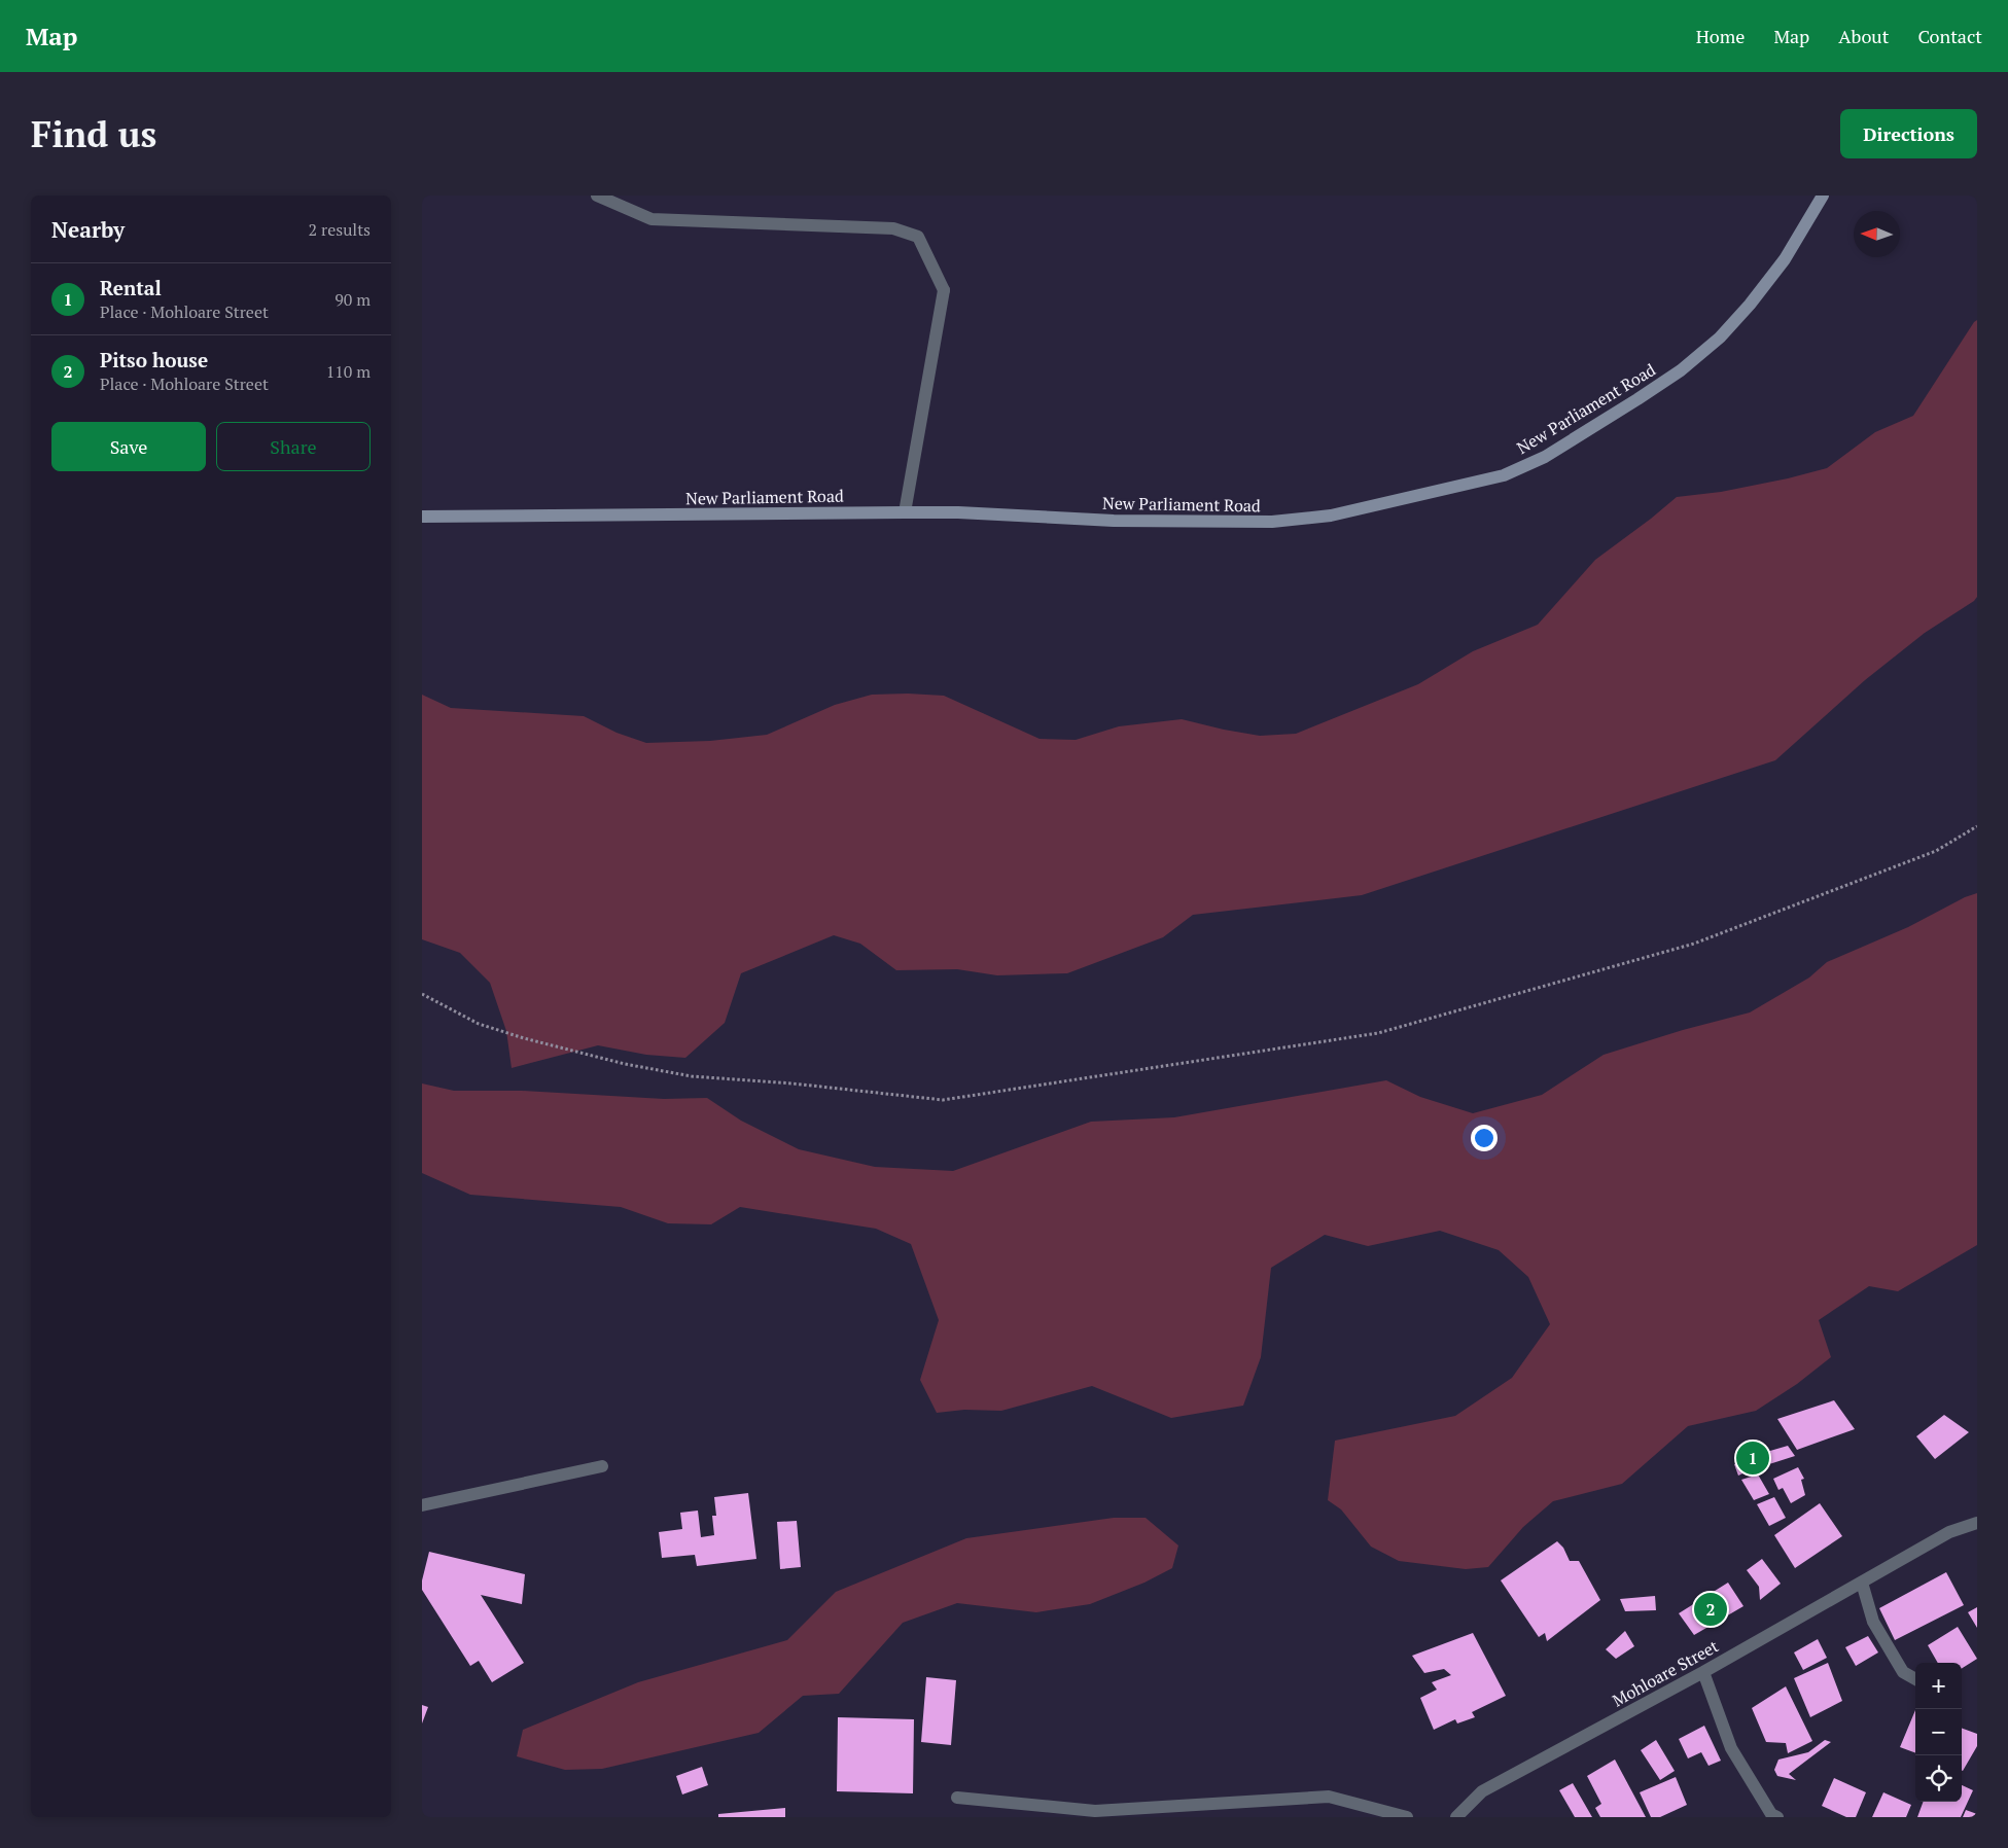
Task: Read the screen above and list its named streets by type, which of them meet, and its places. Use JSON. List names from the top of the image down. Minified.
{"streets":{"street":["New Parliament Road","Mohloare Street"]},"north":"left","page":{"header":"Map","nav":["Home","Map","About","Contact"],"buttons":["Directions",["Save","Share"]],"title":"Find us","heading":["Nearby","2 results"],"list":[{"mark":"1","name":"Rental","note":"Place · Mohloare Street","value":"90 m"},{"mark":"2","name":"Pitso house","note":"Place · Mohloare Street","value":"110 m"}],"pins":["1","2"],"map_buttons":["+","−"]}}
